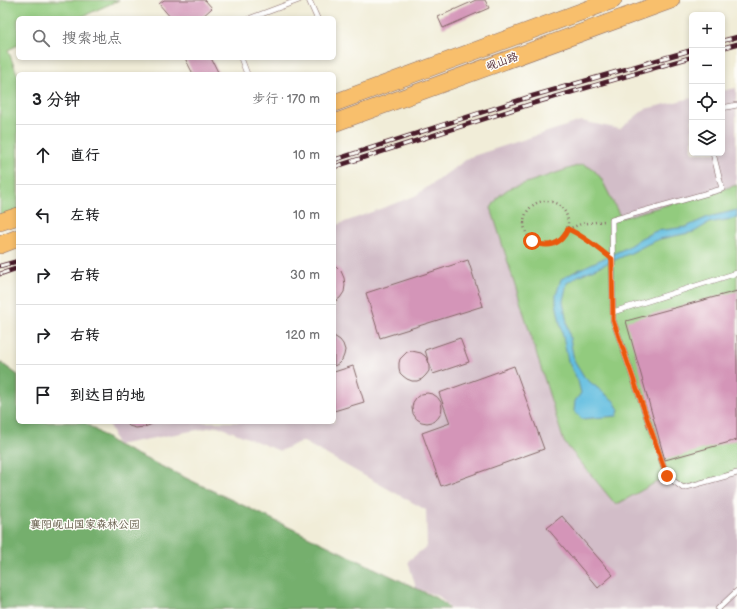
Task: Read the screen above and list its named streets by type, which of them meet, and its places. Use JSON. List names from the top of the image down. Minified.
{"streets":{"highway":["岘山路"]},"parks":["襄阳岘山国家森林公园"],"page":{"map_buttons":["+","−"],"search":"搜索地点","heading":["3 分钟","步行 · 170 m"],"list":[["直行","10 m"],["左转","10 m"],["右转","30 m"],["右转","120 m"],"到达目的地"]}}
